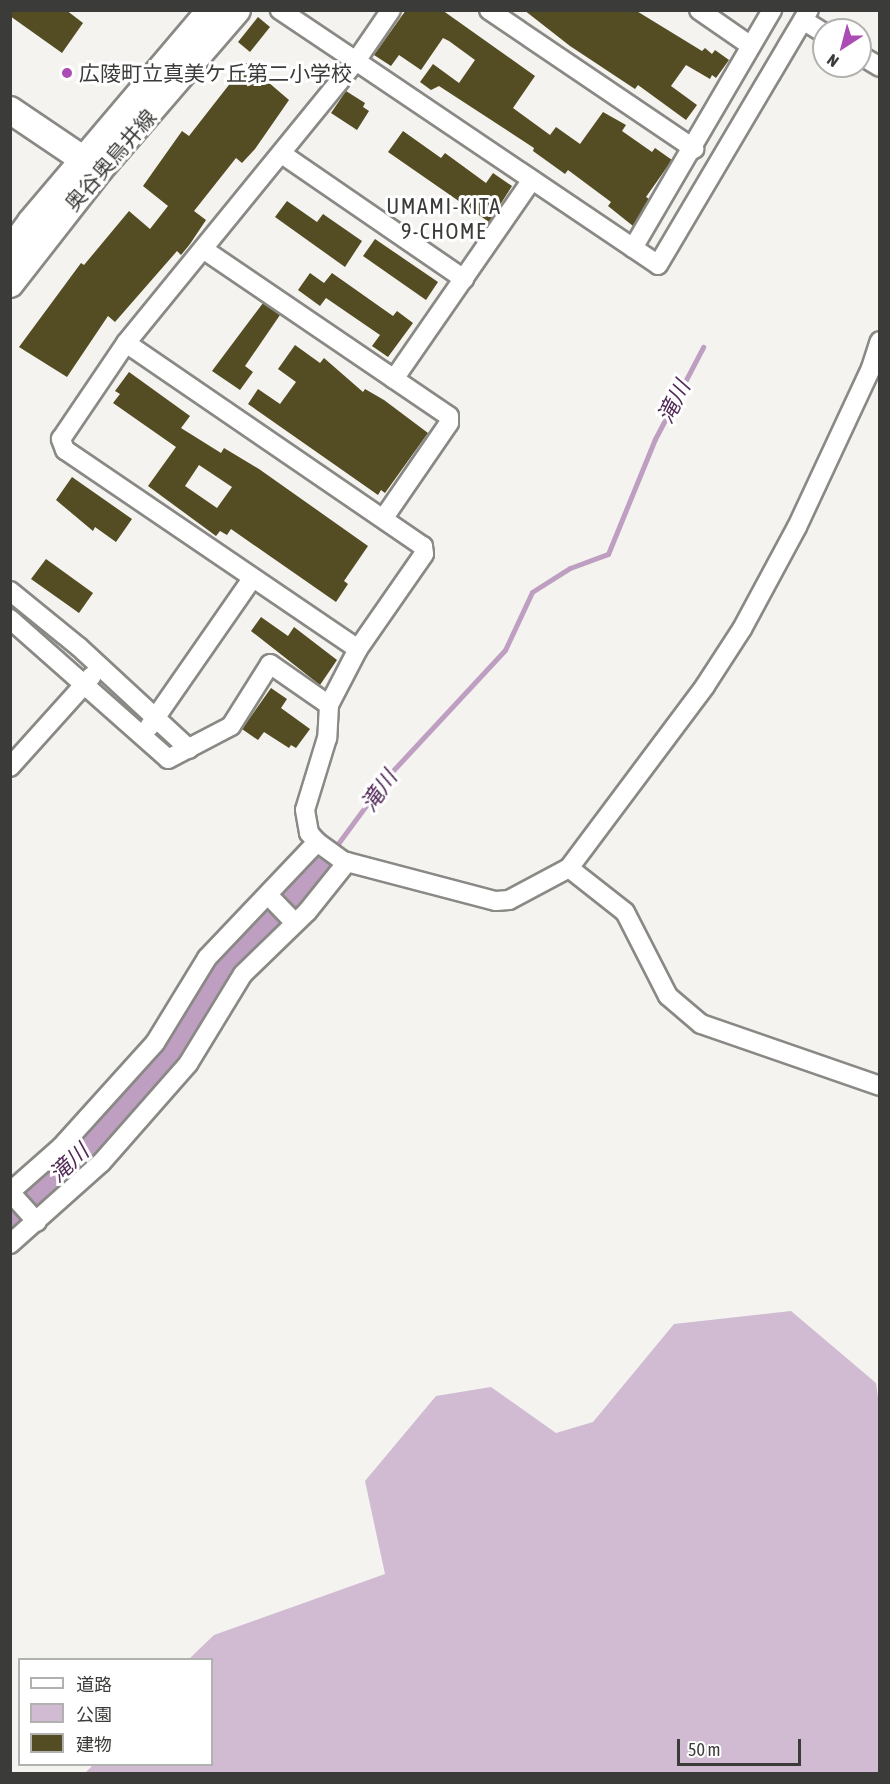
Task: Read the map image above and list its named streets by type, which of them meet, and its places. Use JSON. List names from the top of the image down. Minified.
{"streets":{"street":["奥谷奥鳥井線"]},"districts":["UMAMI-KITA 9-CHOME"],"water":["滝川"],"places":["広陵町立真美ケ丘第二小学校"],"legend":["道路","公園","建物"],"scale_bar":"50 m","north":"bottom left"}
